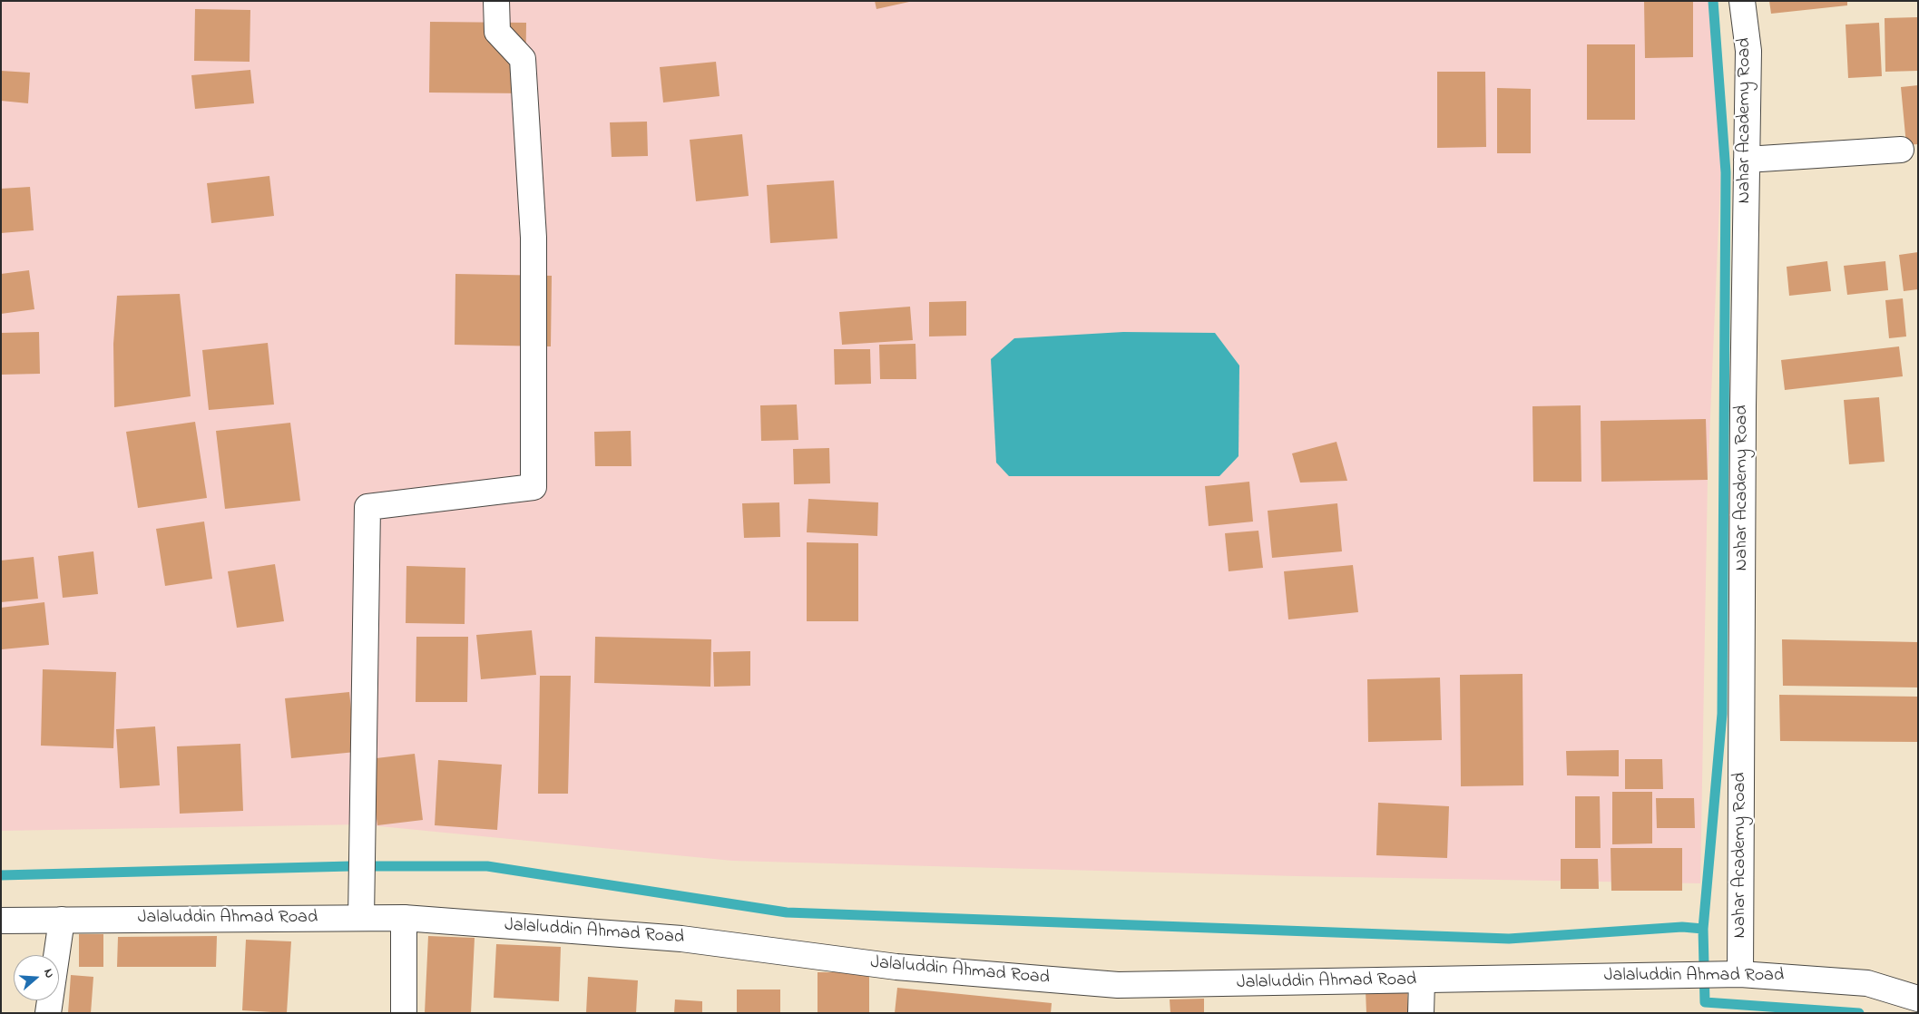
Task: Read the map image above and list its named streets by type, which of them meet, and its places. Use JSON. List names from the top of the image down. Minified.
{"streets":{"street":["Nahar Academy Road","Jalaluddin Ahmad Road"]},"crossings":[["Nahar Academy Road","Jalaluddin Ahmad Road"]],"north":"right"}
